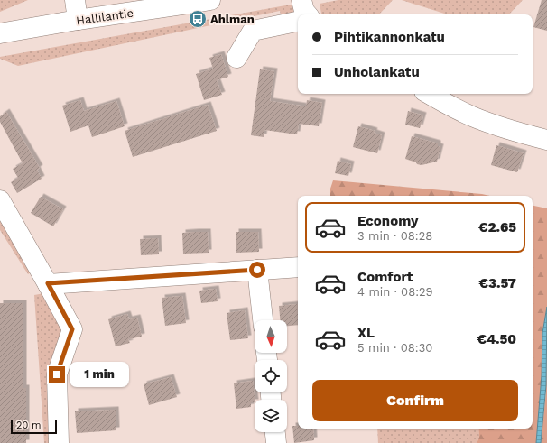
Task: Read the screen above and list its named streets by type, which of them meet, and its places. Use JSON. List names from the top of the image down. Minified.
{"streets":{"street":["Hallilantie"]},"places":{"bus stop":["Ahlman"]},"scale_bar":"20 m","north":"bottom","page":{"banner":["Pihtikannonkatu","Unholankatu"],"list":[{"name":"Economy","note":"3 min · 08:28","value":"€2.65"},{"name":"Comfort","note":"4 min · 08:29","value":"€3.57"},{"name":"XL","note":"5 min · 08:30","value":"€4.50"}],"bubble":"1 min","buttons":"Confirm","scale":"20 m"}}
